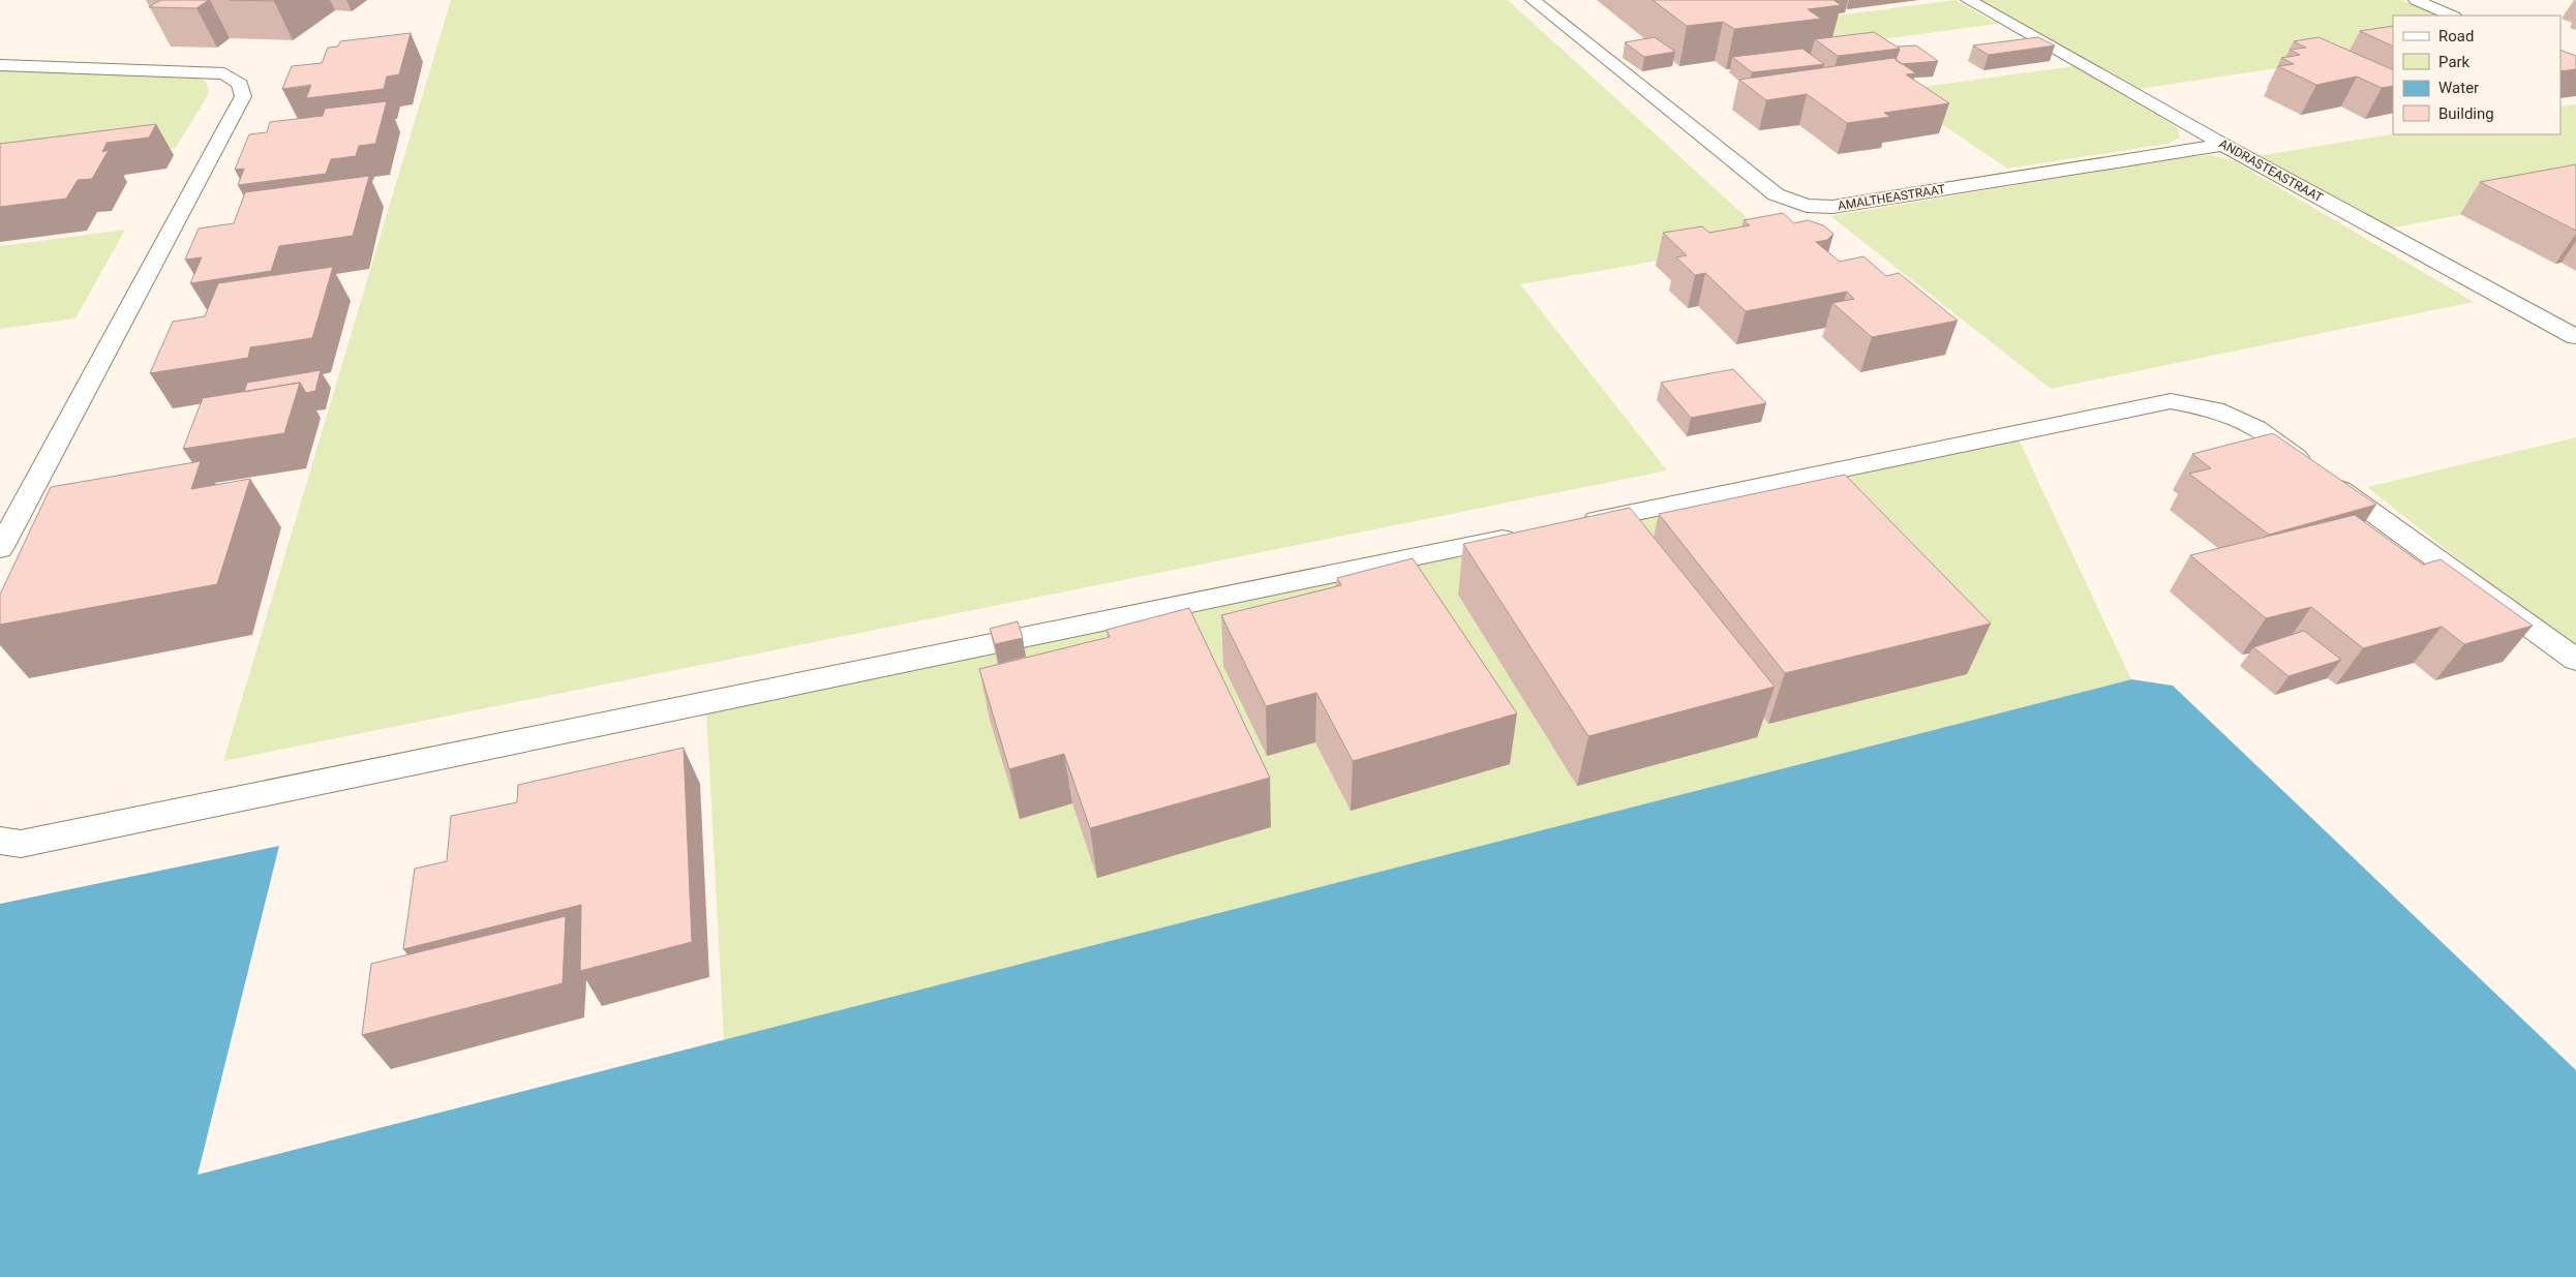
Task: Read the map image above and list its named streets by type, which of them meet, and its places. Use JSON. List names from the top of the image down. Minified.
{"streets":{"street":["ANDRASTEASTRAAT","AMALTHEASTRAAT"]},"crossings":[["ANDRASTEASTRAAT","AMALTHEASTRAAT"]],"legend":["Road","Park","Water","Building"]}
